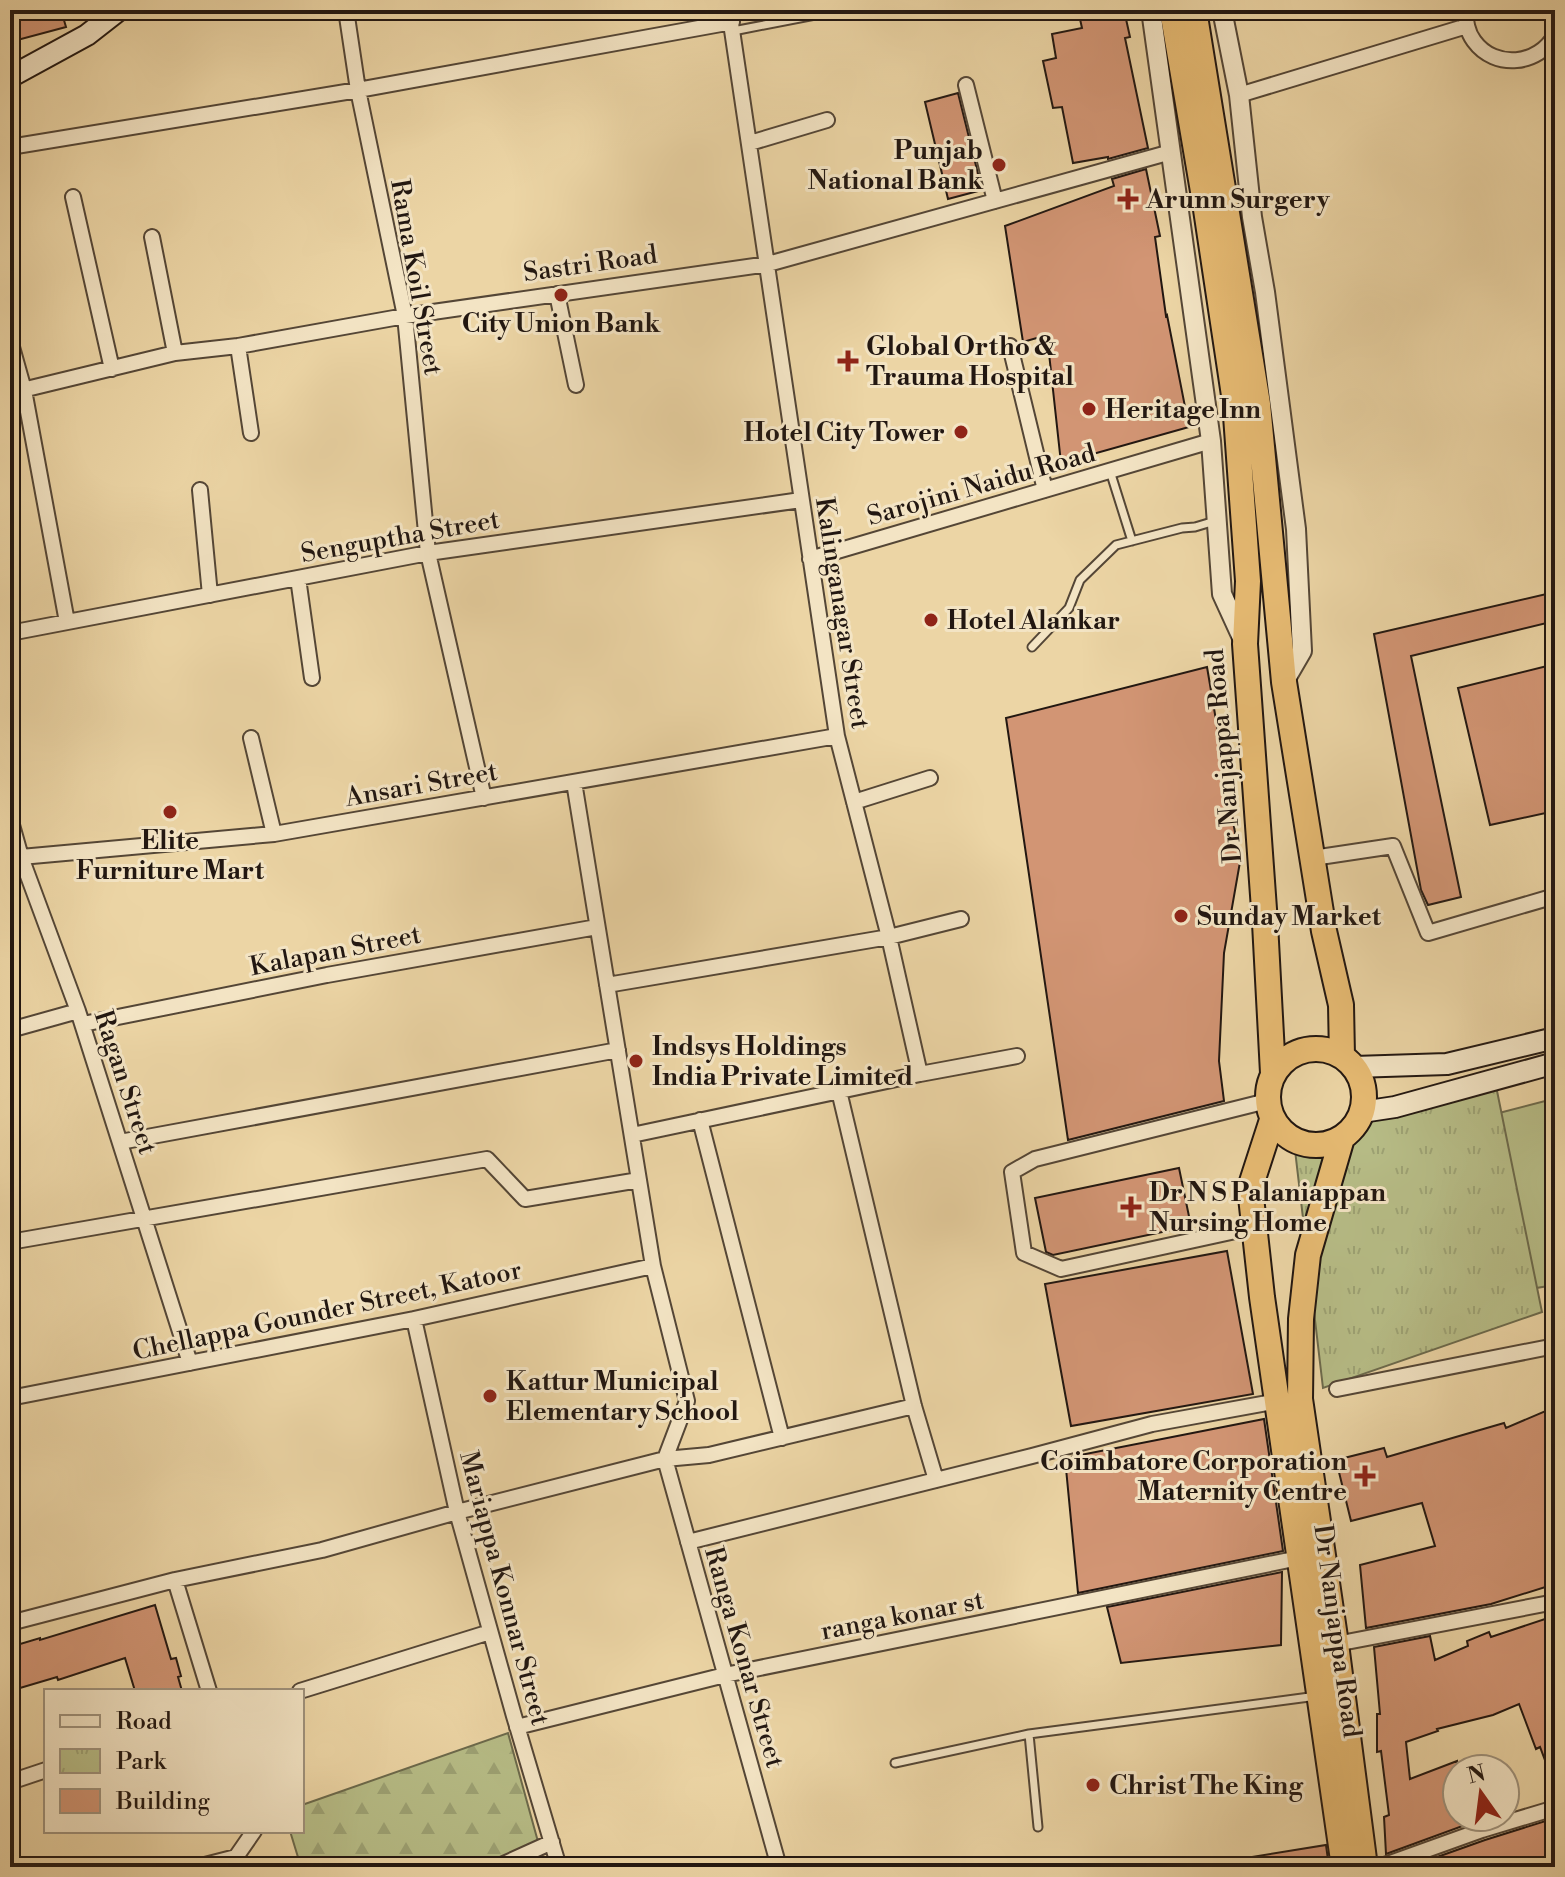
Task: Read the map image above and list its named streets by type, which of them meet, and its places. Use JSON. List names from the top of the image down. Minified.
{"streets":{"highway":["Dr Nanjappa Road"],"street":["Sastri Road","Rama Koil Street","Sarojini Naidu Road","Senguptha Street","Kalinganagar Street","Ansari Street","Kalapan Street","Ragan Street","Chellappa Gounder Street, Katoor","Mariappa Konnar Street","ranga konar st","Ranga Konar Street"]},"crossings":[["Sastri Road","Rama Koil Street"],["Sastri Road","Kalinganagar Street"],["Sastri Road","Dr Nanjappa Road"],["Rama Koil Street","Senguptha Street"],["Rama Koil Street","Ansari Street"],["Sarojini Naidu Road","Kalinganagar Street"],["Sarojini Naidu Road","Dr Nanjappa Road"],["Senguptha Street","Kalinganagar Street"],["Kalinganagar Street","Ansari Street"],["Dr Nanjappa Road","ranga konar st"],["Ansari Street","Ragan Street"],["Kalapan Street","Ragan Street"],["Ragan Street","Chellappa Gounder Street, Katoor"],["Chellappa Gounder Street, Katoor","Mariappa Konnar Street"],["Mariappa Konnar Street","ranga konar st"],["ranga konar st","Ranga Konar Street"]],"places":{"other":["Punjab National Bank","City Union Bank","Heritage Inn","Hotel City Tower","Hotel Alankar","Elite Furniture Mart","Sunday Market","Indsys Holdings India Private Limited","Kattur Municipal Elementary School","Christ The King"],"health":["Arunn Surgery","Global Ortho & Trauma Hospital","Dr N S Palaniappan Nursing Home","Coimbatore Corporation Maternity Centre"]},"legend":["Road","Park","Building"],"north":"top"}
